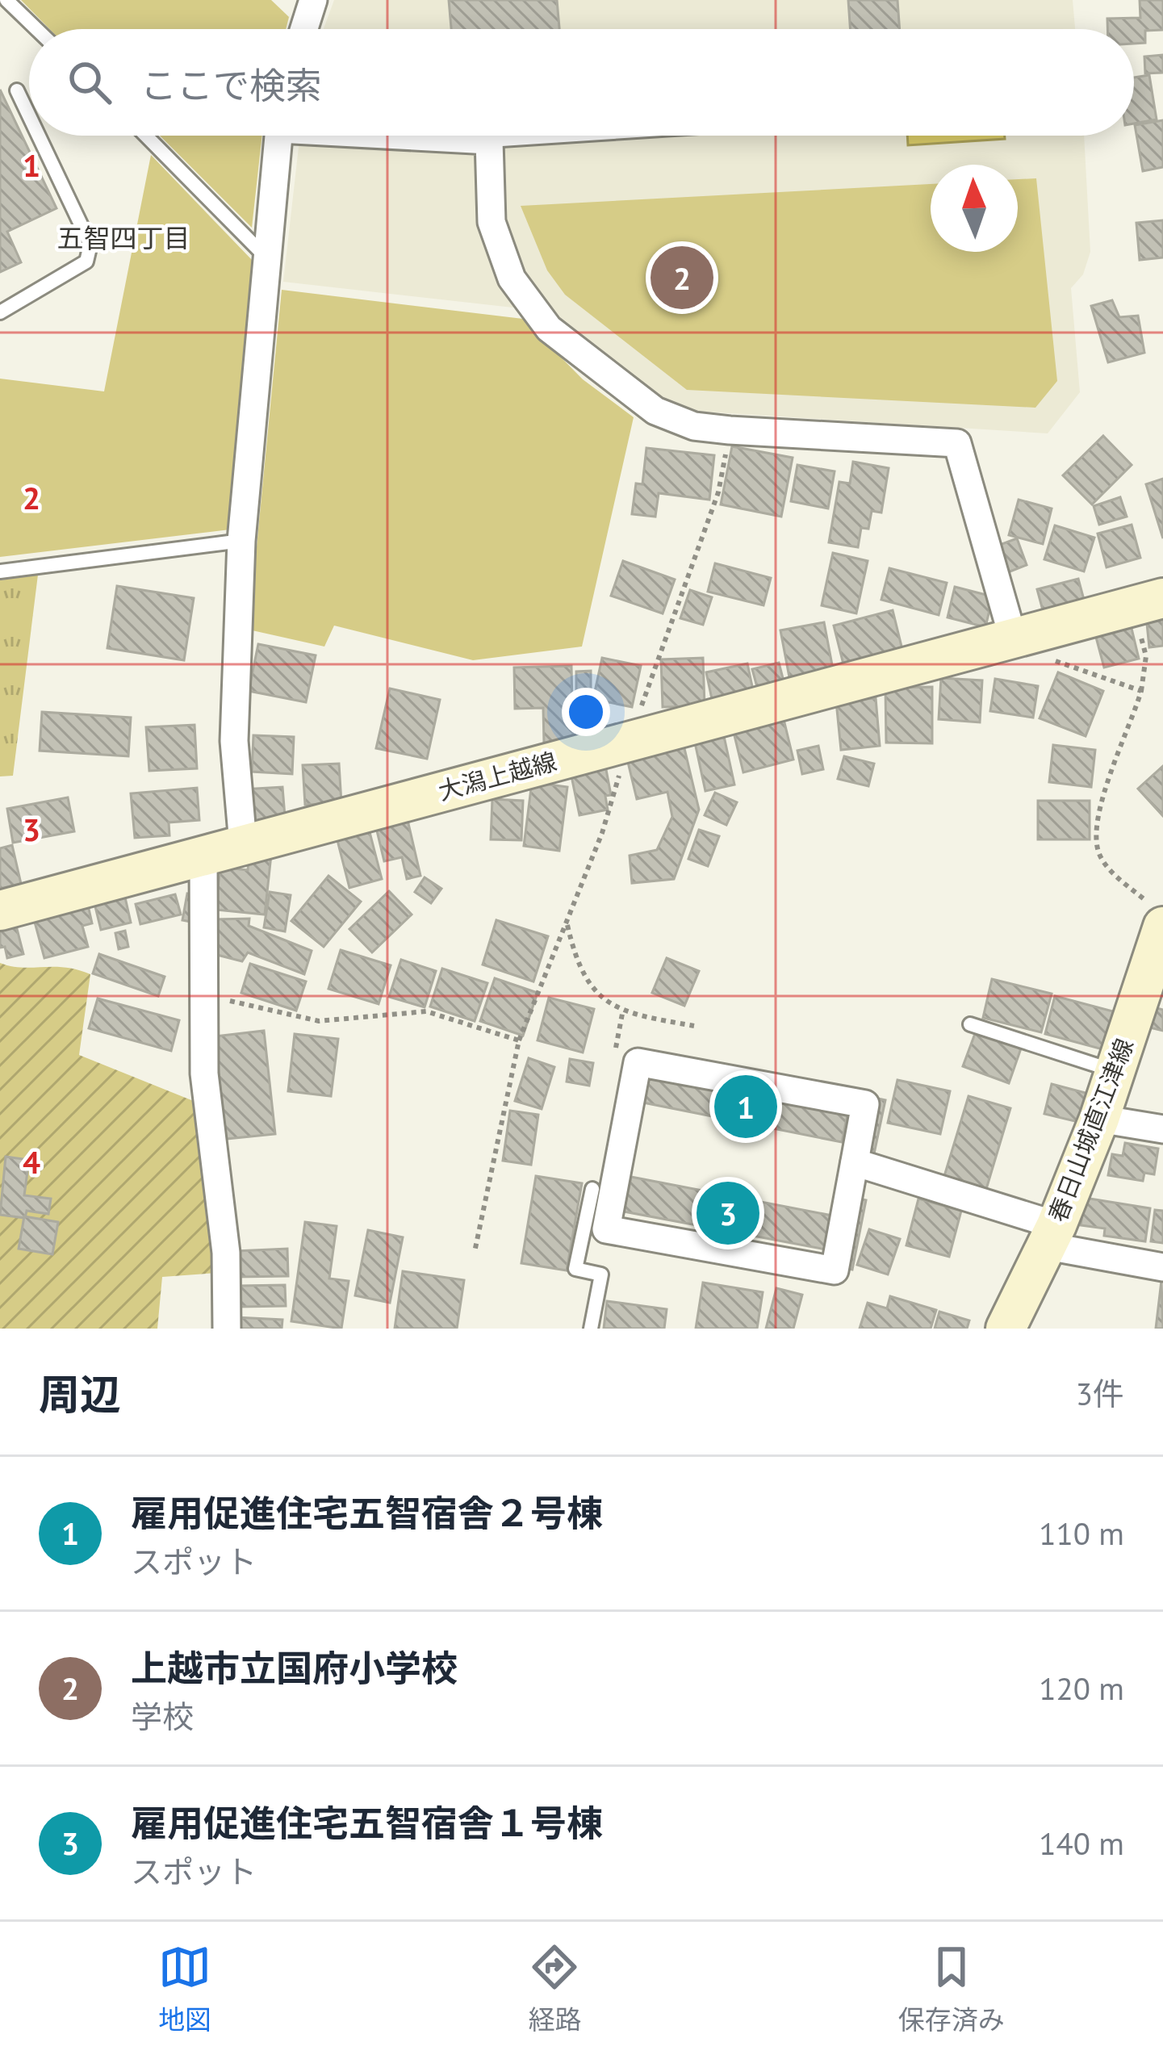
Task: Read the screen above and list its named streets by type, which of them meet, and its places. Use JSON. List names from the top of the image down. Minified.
{"streets":{"main road":["大潟上越線","春日山城直江津線"]},"districts":["五智四丁目"],"north":"top","page":{"search":"ここで検索","pins":["2","1","3"],"heading":["周辺","3件"],"list":[{"mark":"1","name":"雇用促進住宅五智宿舎２号棟","note":"スポット","value":"110 m"},{"mark":"2","name":"上越市立国府小学校","note":"学校","value":"120 m"},{"mark":"3","name":"雇用促進住宅五智宿舎１号棟","note":"スポット","value":"140 m"}],"nav":["地図","経路","保存済み"]},"grid":{"rows":["1","2","3","4"]}}
